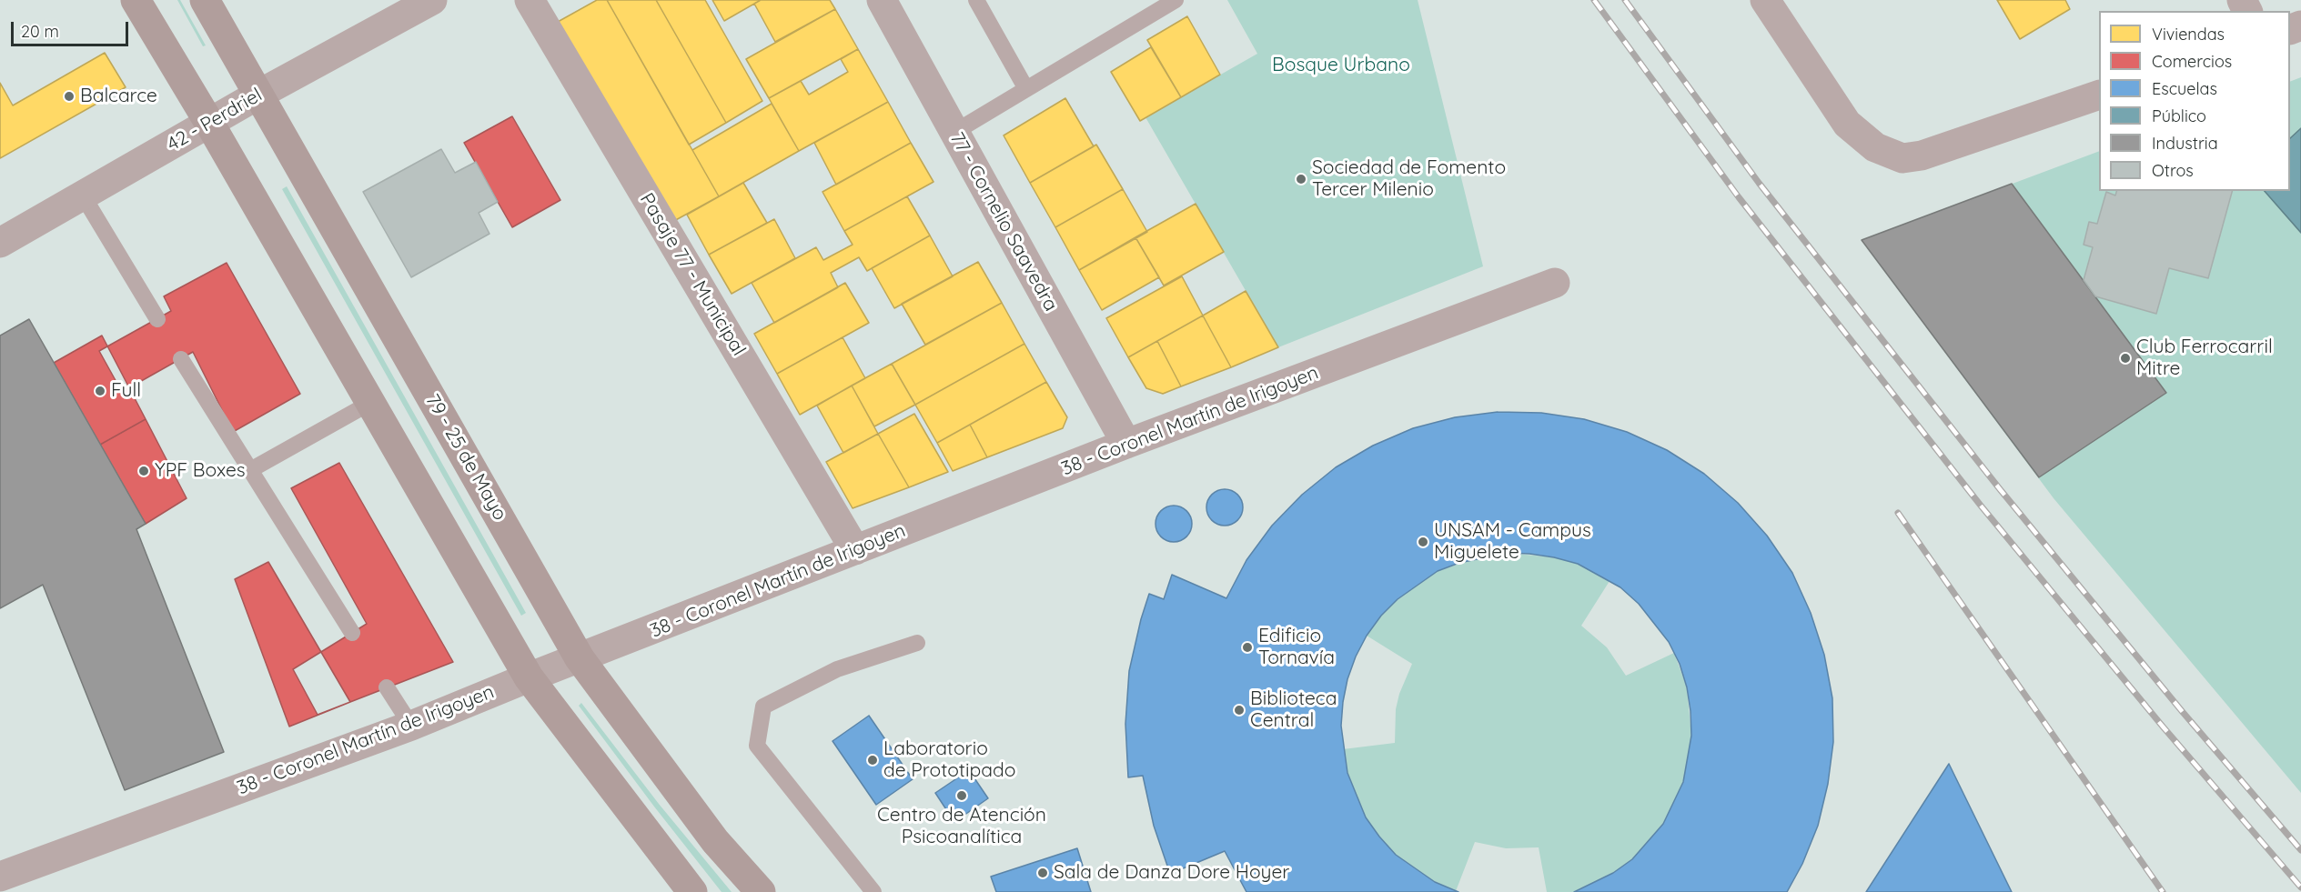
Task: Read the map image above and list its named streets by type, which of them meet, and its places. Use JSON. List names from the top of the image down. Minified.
{"streets":{"main road":["79 - 25 de Mayo"],"street":["42 - Perdriel","77 - Cornelio Saavedra","Pasaje 77 - Municipal","38 - Coronel Martín de Irigoyen"]},"crossings":[["42 - Perdriel","79 - 25 de Mayo"],["77 - Cornelio Saavedra","38 - Coronel Martín de Irigoyen"],["Pasaje 77 - Municipal","38 - Coronel Martín de Irigoyen"],["38 - Coronel Martín de Irigoyen","79 - 25 de Mayo"]],"parks":["Bosque Urbano"],"places":["Balcarce","Sociedad de Fomento Tercer Milenio","Club Ferrocarril Mitre","Full","YPF Boxes","UNSAM - Campus Miguelete","Edificio Tornavía","Biblioteca Central","Laboratorio de Prototipado","Centro de Atención Psicoanalítica","Sala de Danza Dore Hoyer"],"legend":["Viviendas","Comercios","Escuelas","Público","Industria","Otros"],"scale_bar":"20 m"}
